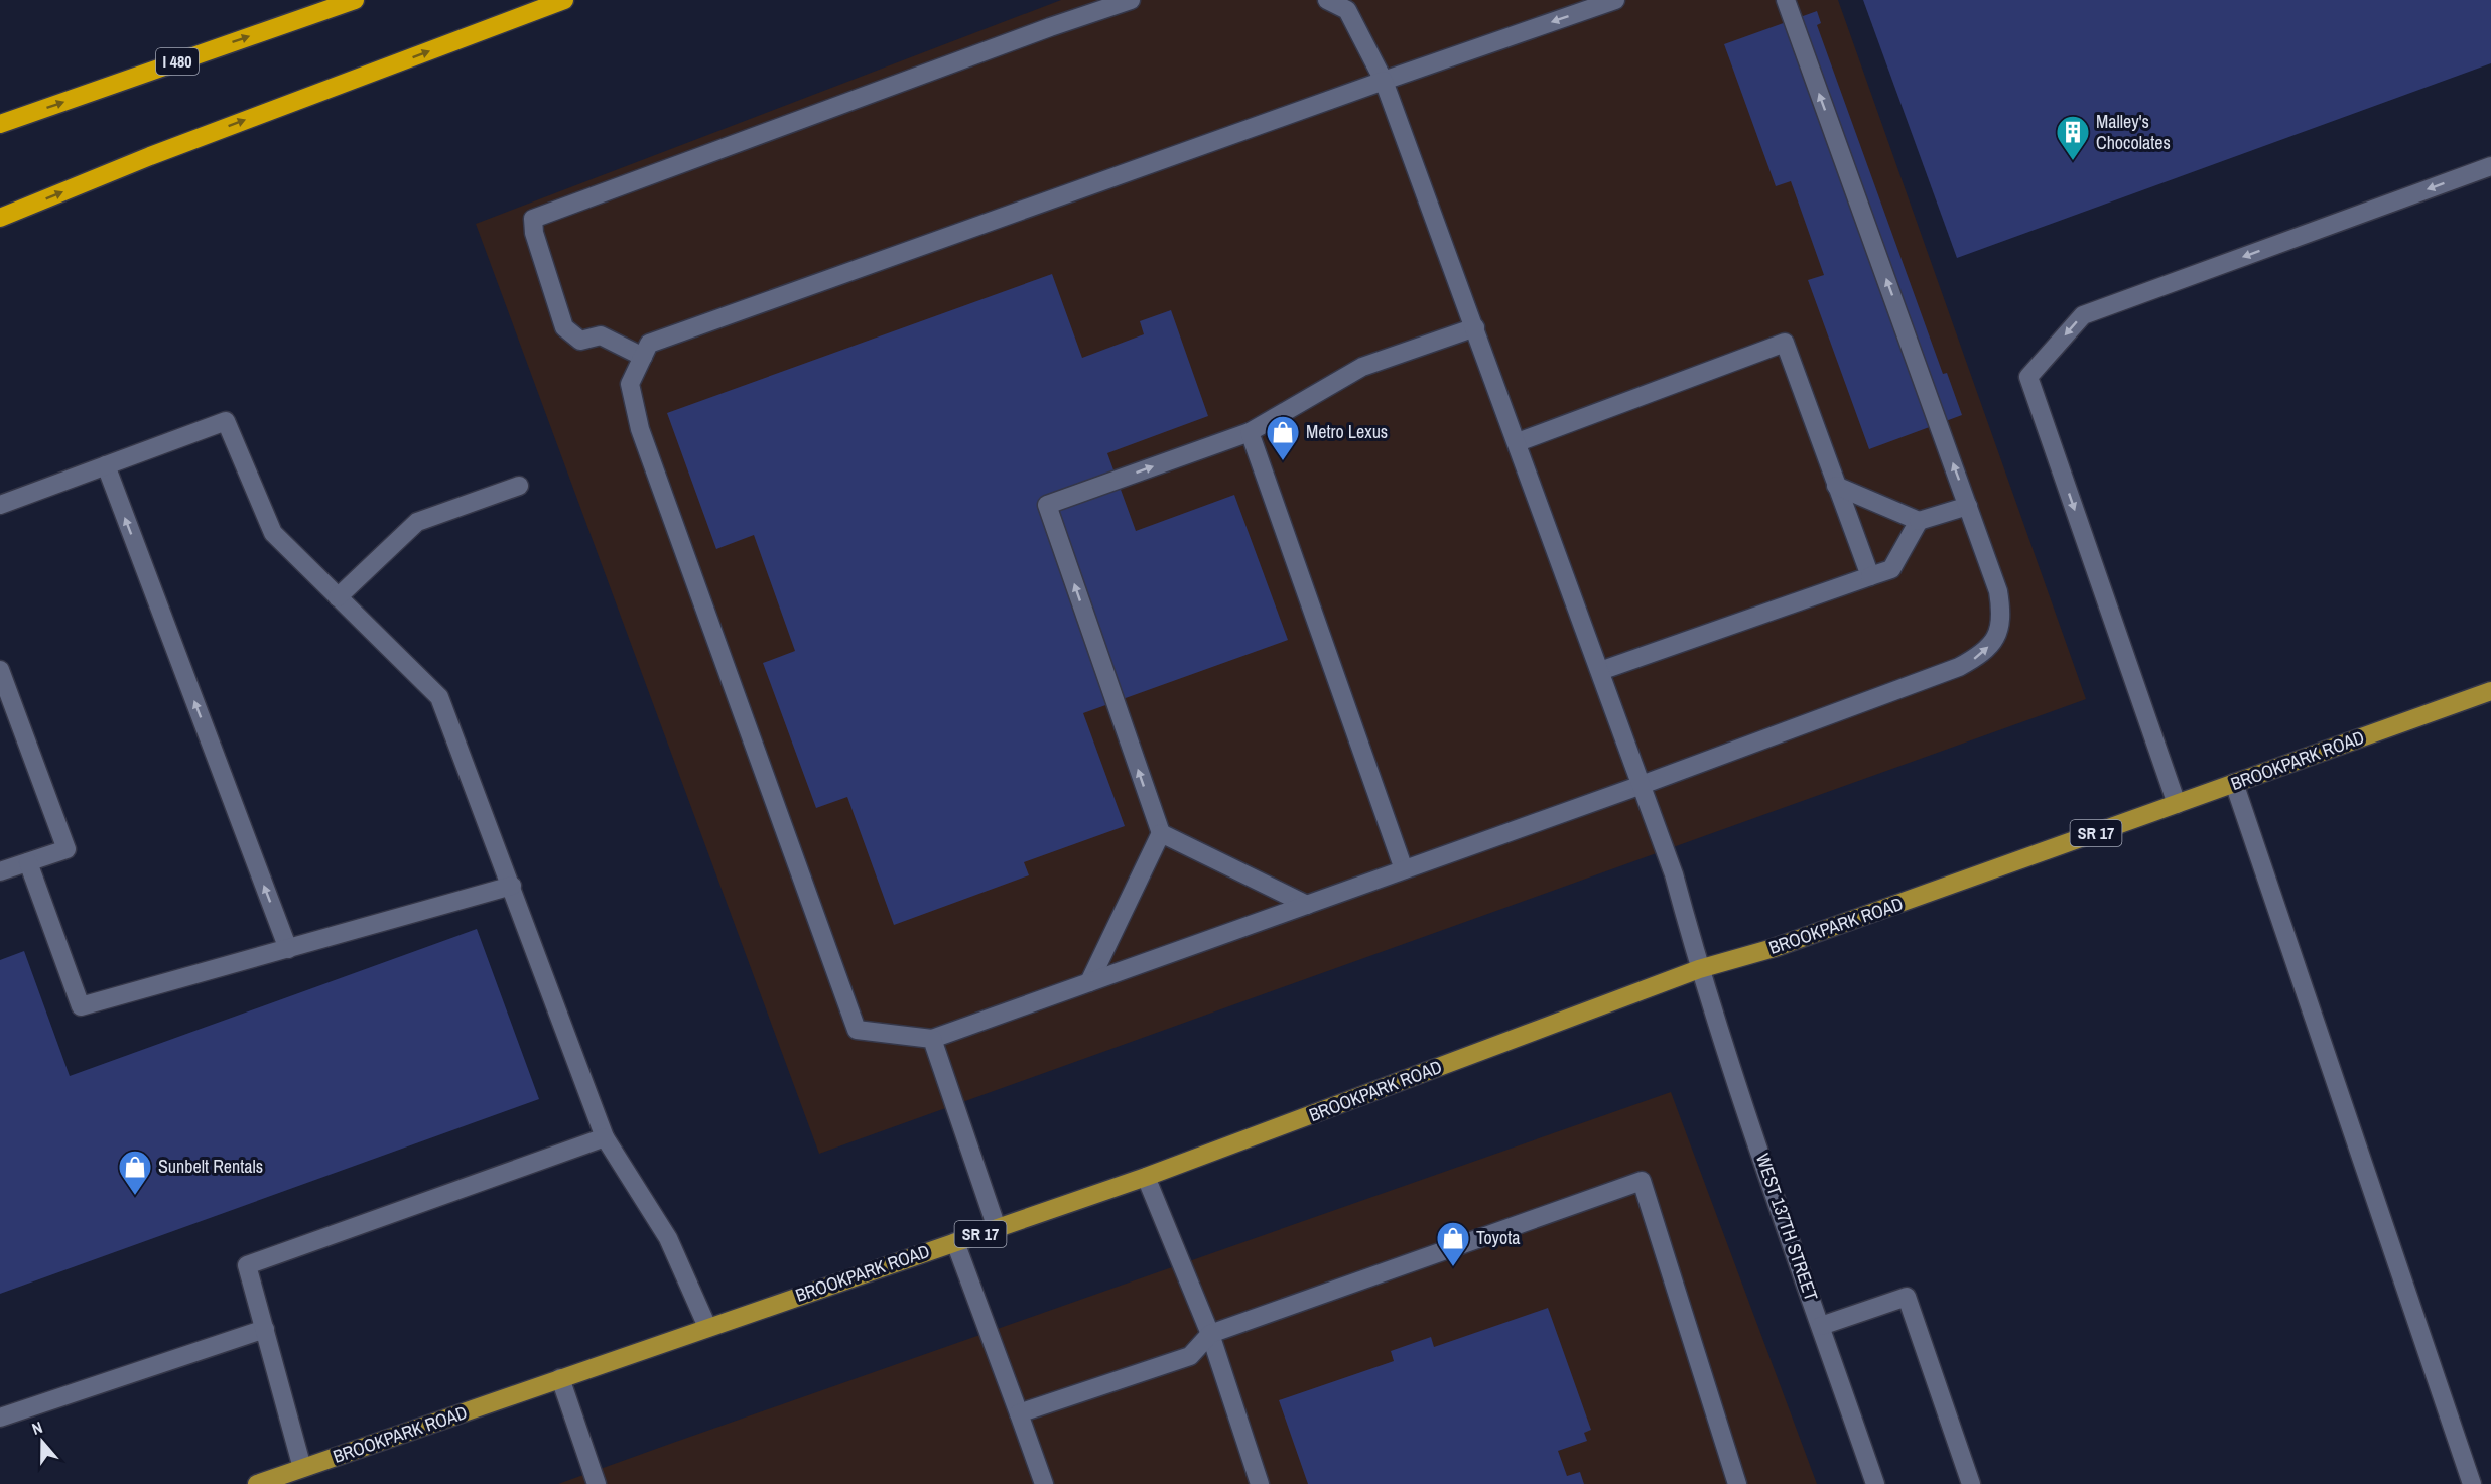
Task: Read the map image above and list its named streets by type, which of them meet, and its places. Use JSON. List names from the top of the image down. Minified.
{"streets":{"highway":["I 480"],"main road":["BROOKPARK ROAD","SR 17"],"street":["WEST 137TH STREET"]},"crossings":[["BROOKPARK ROAD","WEST 137TH STREET"]],"places":{"building":["Malley's Chocolates"],"shop":["Metro Lexus","Sunbelt Rentals","Toyota"]},"north":"top"}
